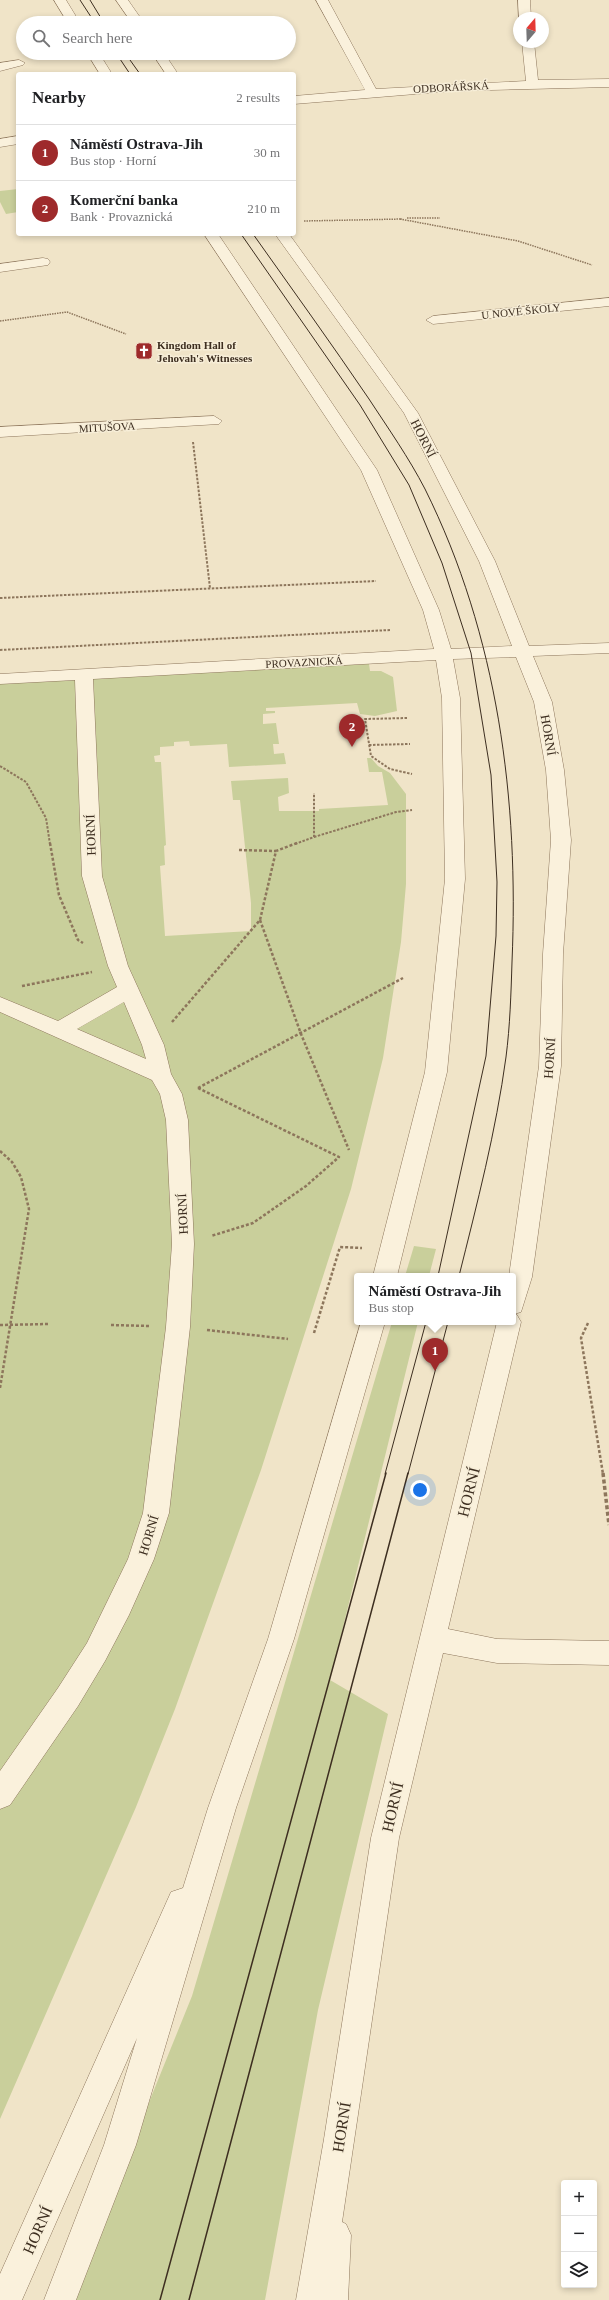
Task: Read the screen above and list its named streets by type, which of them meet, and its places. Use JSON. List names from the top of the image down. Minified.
{"streets":{"street":["ODBORÁŘSKÁ","U NOVÉ ŠKOLY","MITUŠOVA","HORNÍ","PROVAZNICKÁ"]},"crossings":[["HORNÍ","PROVAZNICKÁ"]],"places":{"church":["Kingdom Hall of Jehovah's Witnesses"]},"north":"top","page":{"search":"Search here","heading":["Nearby","2 results"],"list":[{"mark":"1","name":"Náměstí Ostrava-Jih","note":"Bus stop · Horní","value":"30 m"},{"mark":"2","name":"Komerční banka","note":"Bank · Provaznická","value":"210 m"}],"pins":["2","1"],"popup":["Náměstí Ostrava-Jih","Bus stop"],"map_buttons":["+","−"]}}
